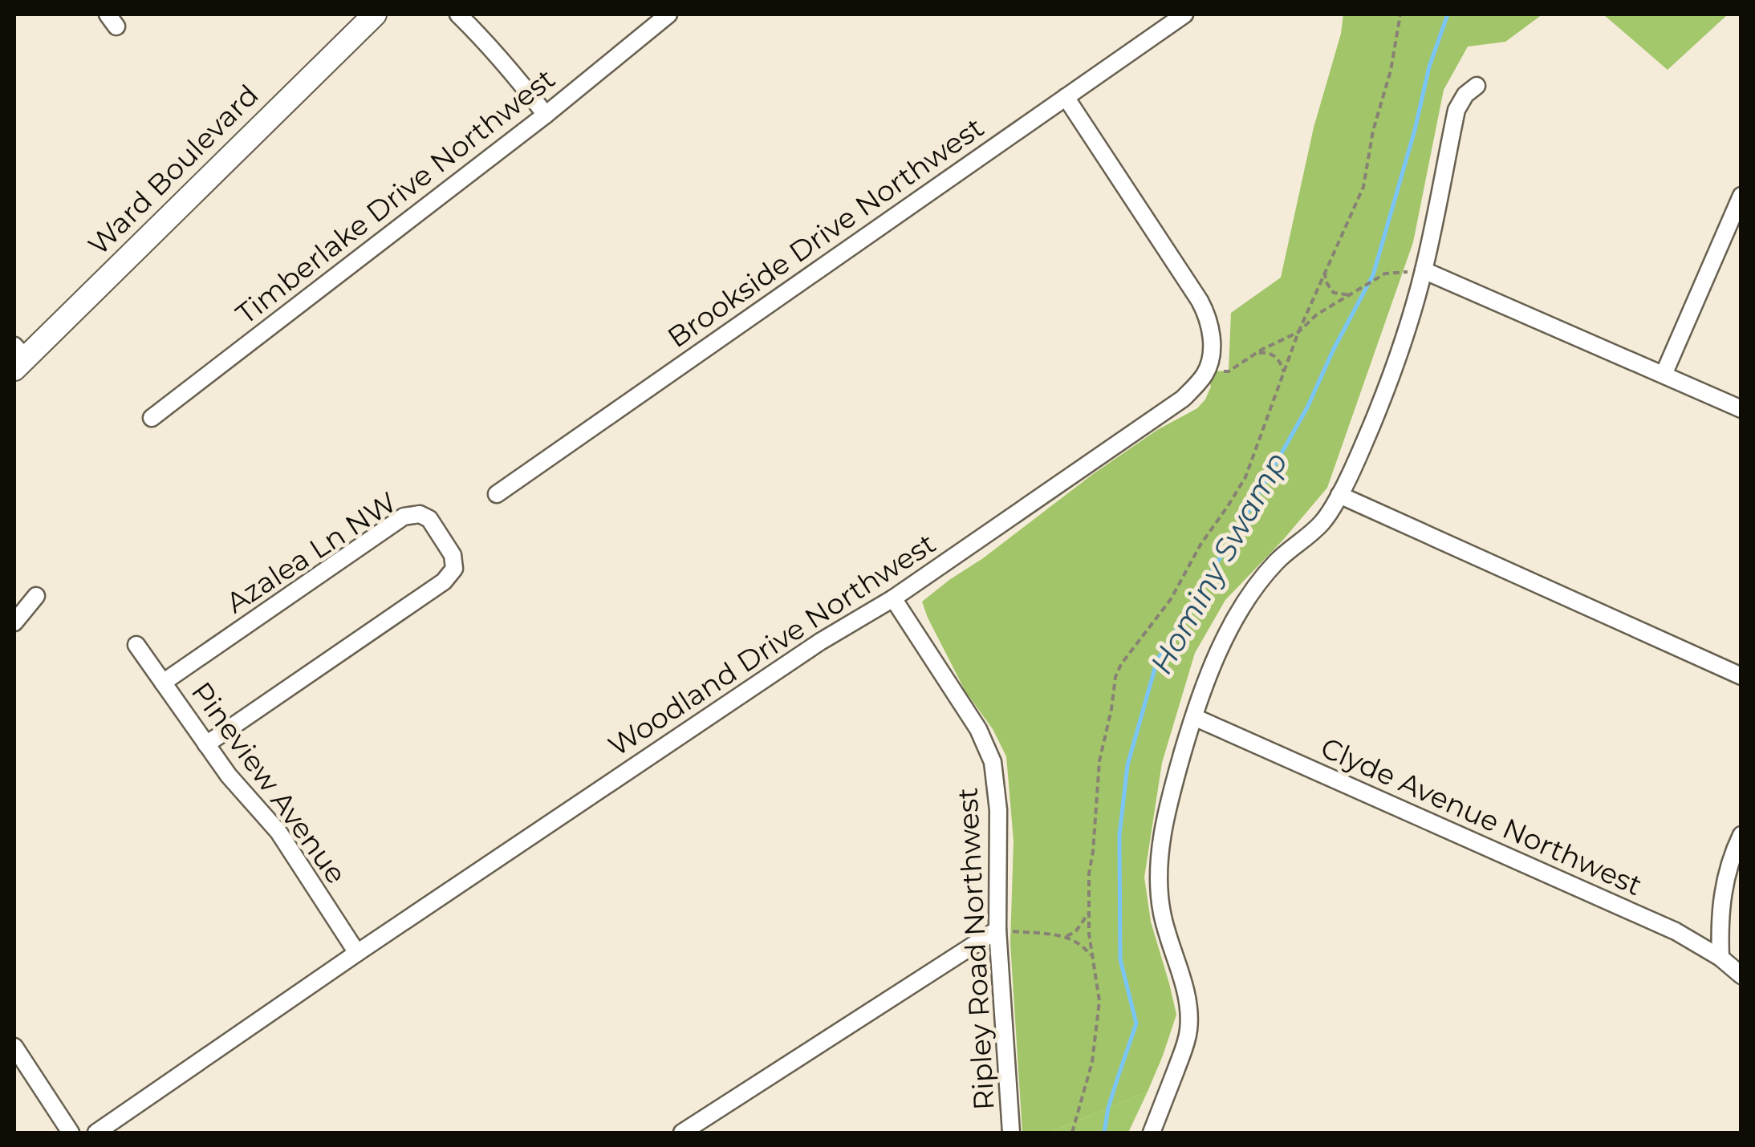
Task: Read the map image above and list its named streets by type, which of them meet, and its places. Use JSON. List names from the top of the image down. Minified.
{"streets":{"main road":["Ward Boulevard"],"street":["Timberlake Drive Northwest","Brookside Drive Northwest","Azalea Ln NW","Woodland Drive Northwest","Pineview Avenue","Clyde Avenue Northwest","Ripley Road Northwest"]},"crossings":[["Azalea Ln NW","Pineview Avenue"],["Woodland Drive Northwest","Pineview Avenue"],["Woodland Drive Northwest","Ripley Road Northwest"]],"water":["Hominy Swamp"]}
